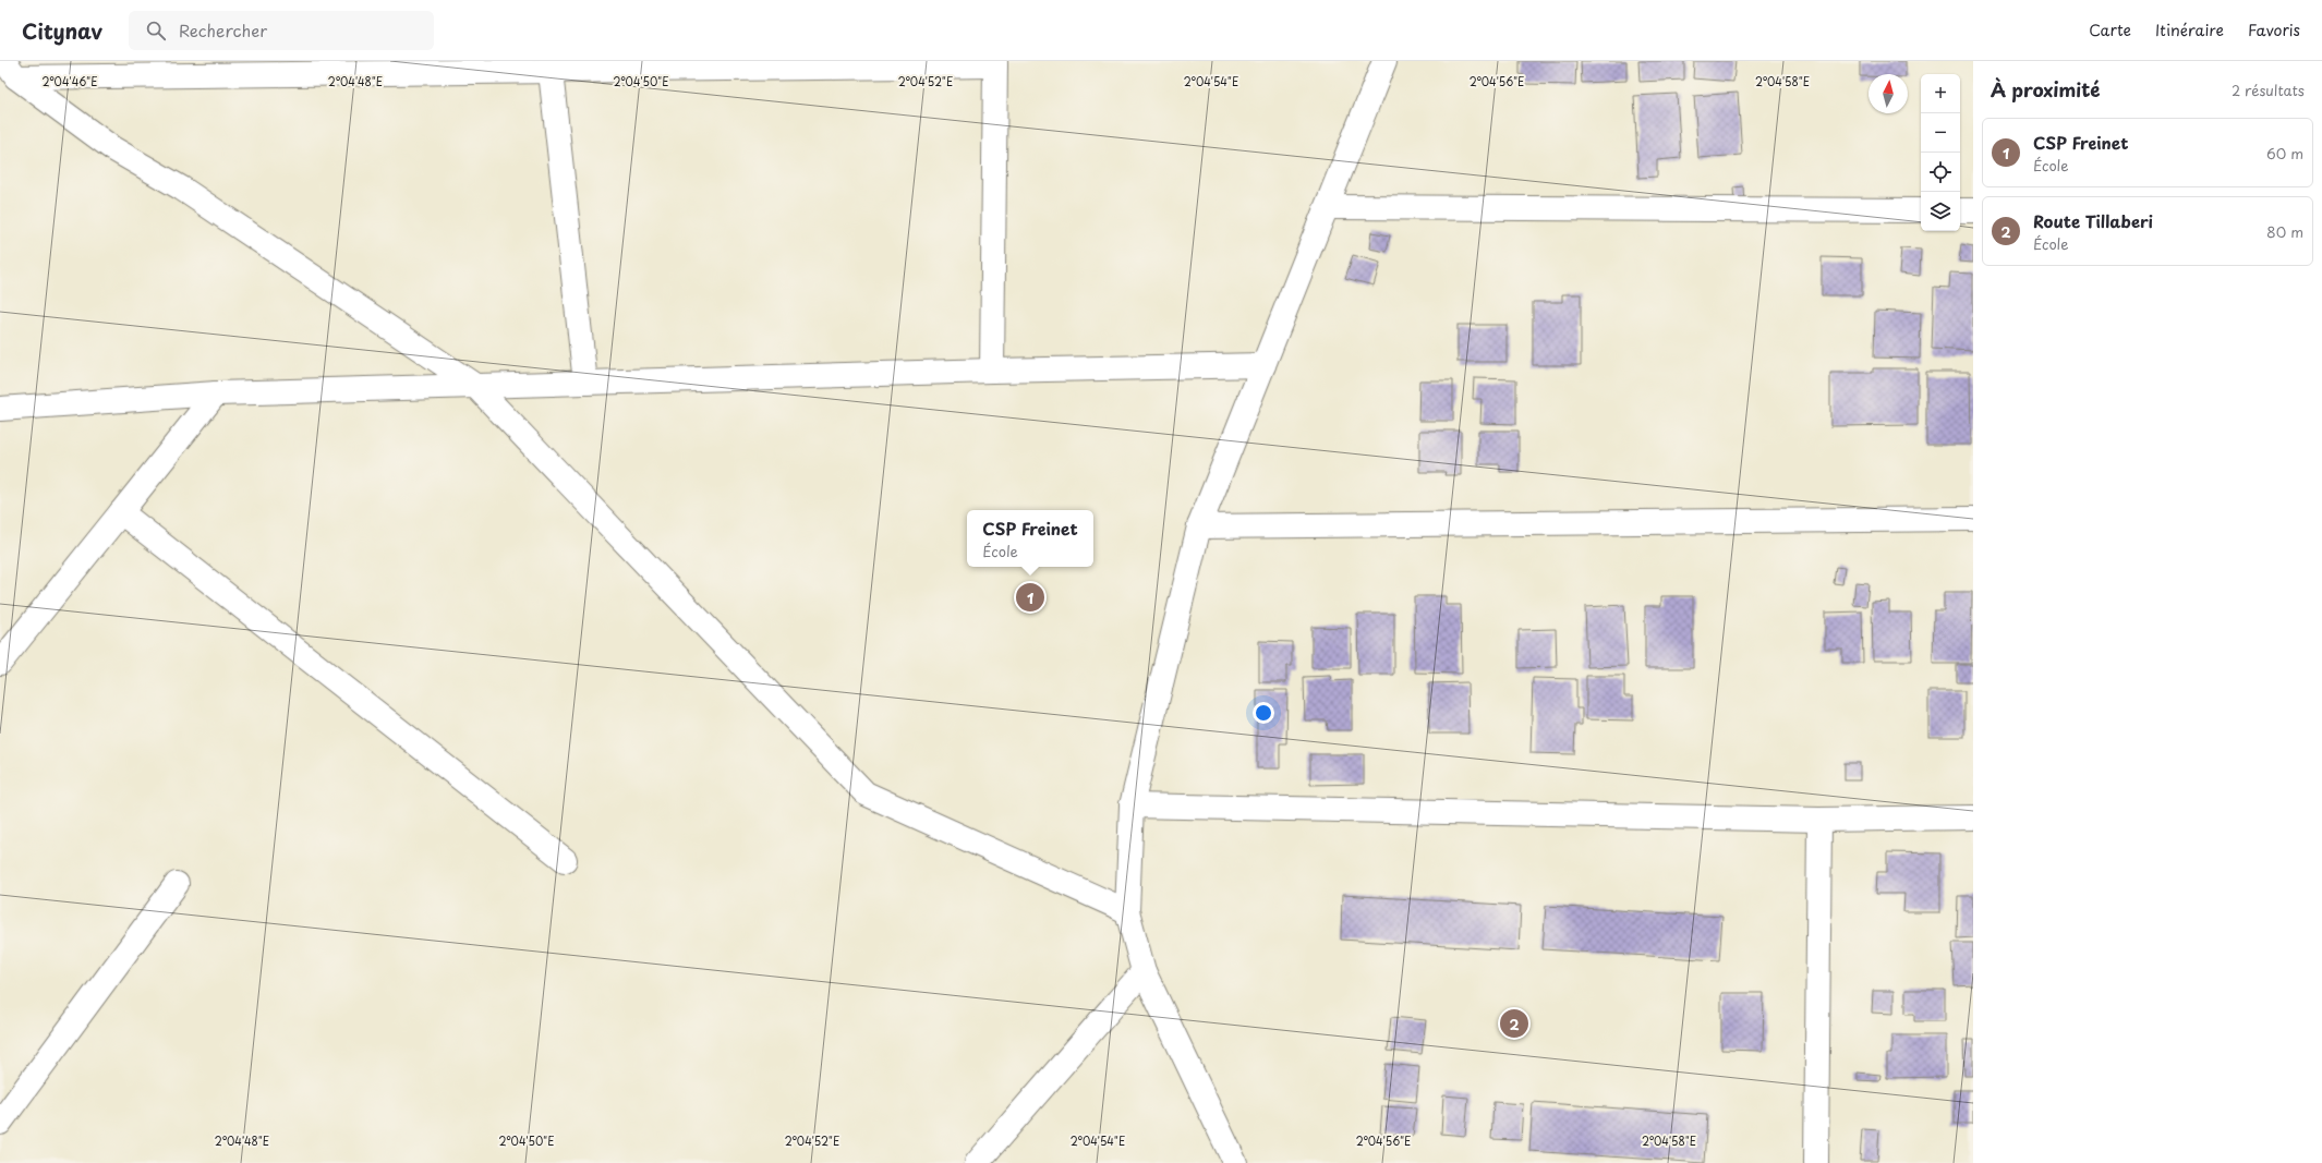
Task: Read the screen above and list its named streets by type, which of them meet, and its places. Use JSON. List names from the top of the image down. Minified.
{"north":"top","page":{"header":"Citynav","search":"Rechercher","nav":["Carte","Itinéraire","Favoris"],"heading":["À proximité","2 résultats"],"map_buttons":["+","−"],"list":[{"mark":"1","name":"CSP Freinet","note":"École","value":"60 m"},{"mark":"2","name":"Route Tillaberi","note":"École","value":"80 m"}],"popup":["CSP Freinet","École"],"pins":["1","2"]},"coordinates":["2°04'46\"E","2°04'48\"E","2°04'50\"E","2°04'52\"E","2°04'54\"E","2°04'56\"E","2°04'58\"E"]}
